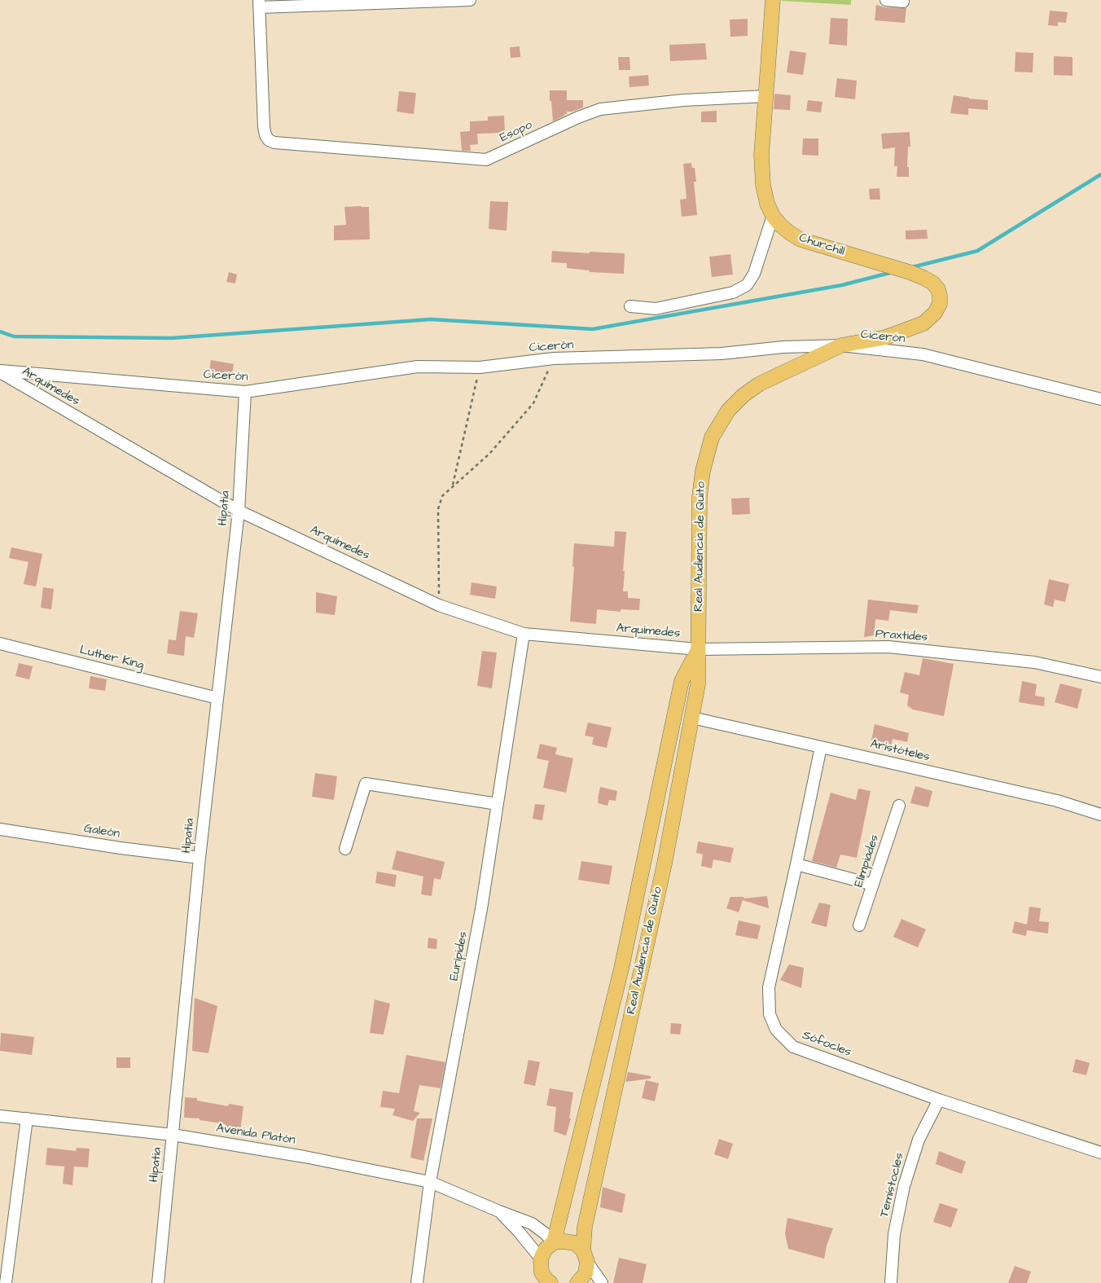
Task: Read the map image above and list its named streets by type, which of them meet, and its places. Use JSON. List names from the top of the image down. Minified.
{"streets":{"main road":["Churchill","Real Audiencia de Quito"],"street":["Esopo","Cicerón","Arquímedes","Hipatia","Praxtides","Luther King","Aristóteles","Galeón","Elimpiades","Eurípides","Sófocles","Avenida Platón","Temístocles"]},"crossings":[["Esopo","Churchill"],["Churchill","Cicerón"],["Churchill","Real Audiencia de Quito"],["Cicerón","Arquímedes"],["Cicerón","Hipatia"],["Cicerón","Real Audiencia de Quito"],["Arquímedes","Hipatia"],["Arquímedes","Real Audiencia de Quito"],["Arquímedes","Praxtides"],["Arquímedes","Eurípides"],["Hipatia","Luther King"],["Hipatia","Galeón"],["Hipatia","Avenida Platón"],["Real Audiencia de Quito","Praxtides"],["Real Audiencia de Quito","Aristóteles"],["Real Audiencia de Quito","Avenida Platón"],["Aristóteles","Sófocles"],["Eurípides","Avenida Platón"],["Sófocles","Temístocles"]]}
